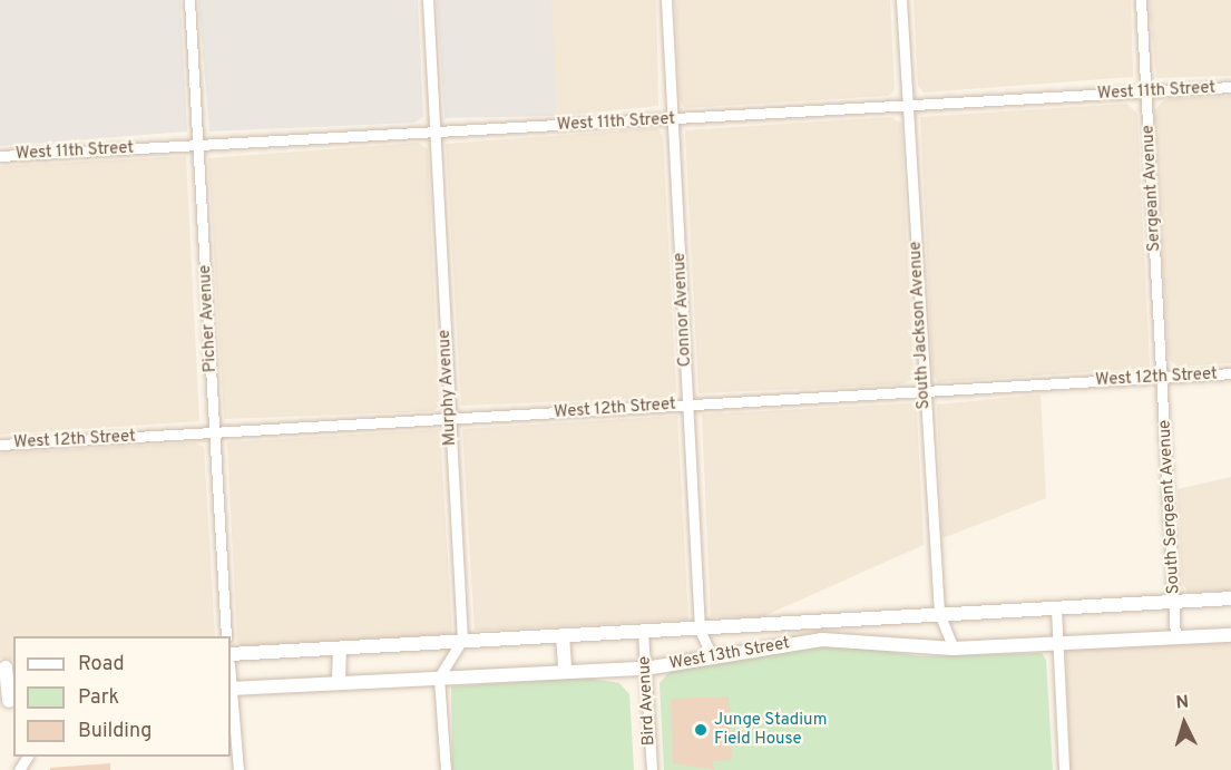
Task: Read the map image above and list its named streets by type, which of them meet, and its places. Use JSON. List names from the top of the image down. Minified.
{"streets":{"street":["West 11th Street","Sergeant Avenue","Connor Avenue","Picher Avenue","South Jackson Avenue","West 12th Street","Murphy Avenue","South Sergeant Avenue","West 13th Street","Bird Avenue"]},"crossings":[["West 11th Street","Sergeant Avenue"],["West 11th Street","Connor Avenue"],["West 11th Street","Picher Avenue"],["West 11th Street","South Jackson Avenue"],["West 11th Street","Murphy Avenue"],["Sergeant Avenue","West 12th Street"],["Sergeant Avenue","South Sergeant Avenue"],["Connor Avenue","West 12th Street"],["Connor Avenue","West 13th Street"],["Picher Avenue","West 12th Street"],["South Jackson Avenue","West 12th Street"],["South Jackson Avenue","West 13th Street"],["West 12th Street","Murphy Avenue"],["West 12th Street","South Sergeant Avenue"],["Murphy Avenue","West 13th Street"],["South Sergeant Avenue","West 13th Street"],["West 13th Street","Bird Avenue"]],"places":["Junge Stadium Field House"],"legend":["Road","Park","Building"],"north":"top"}
